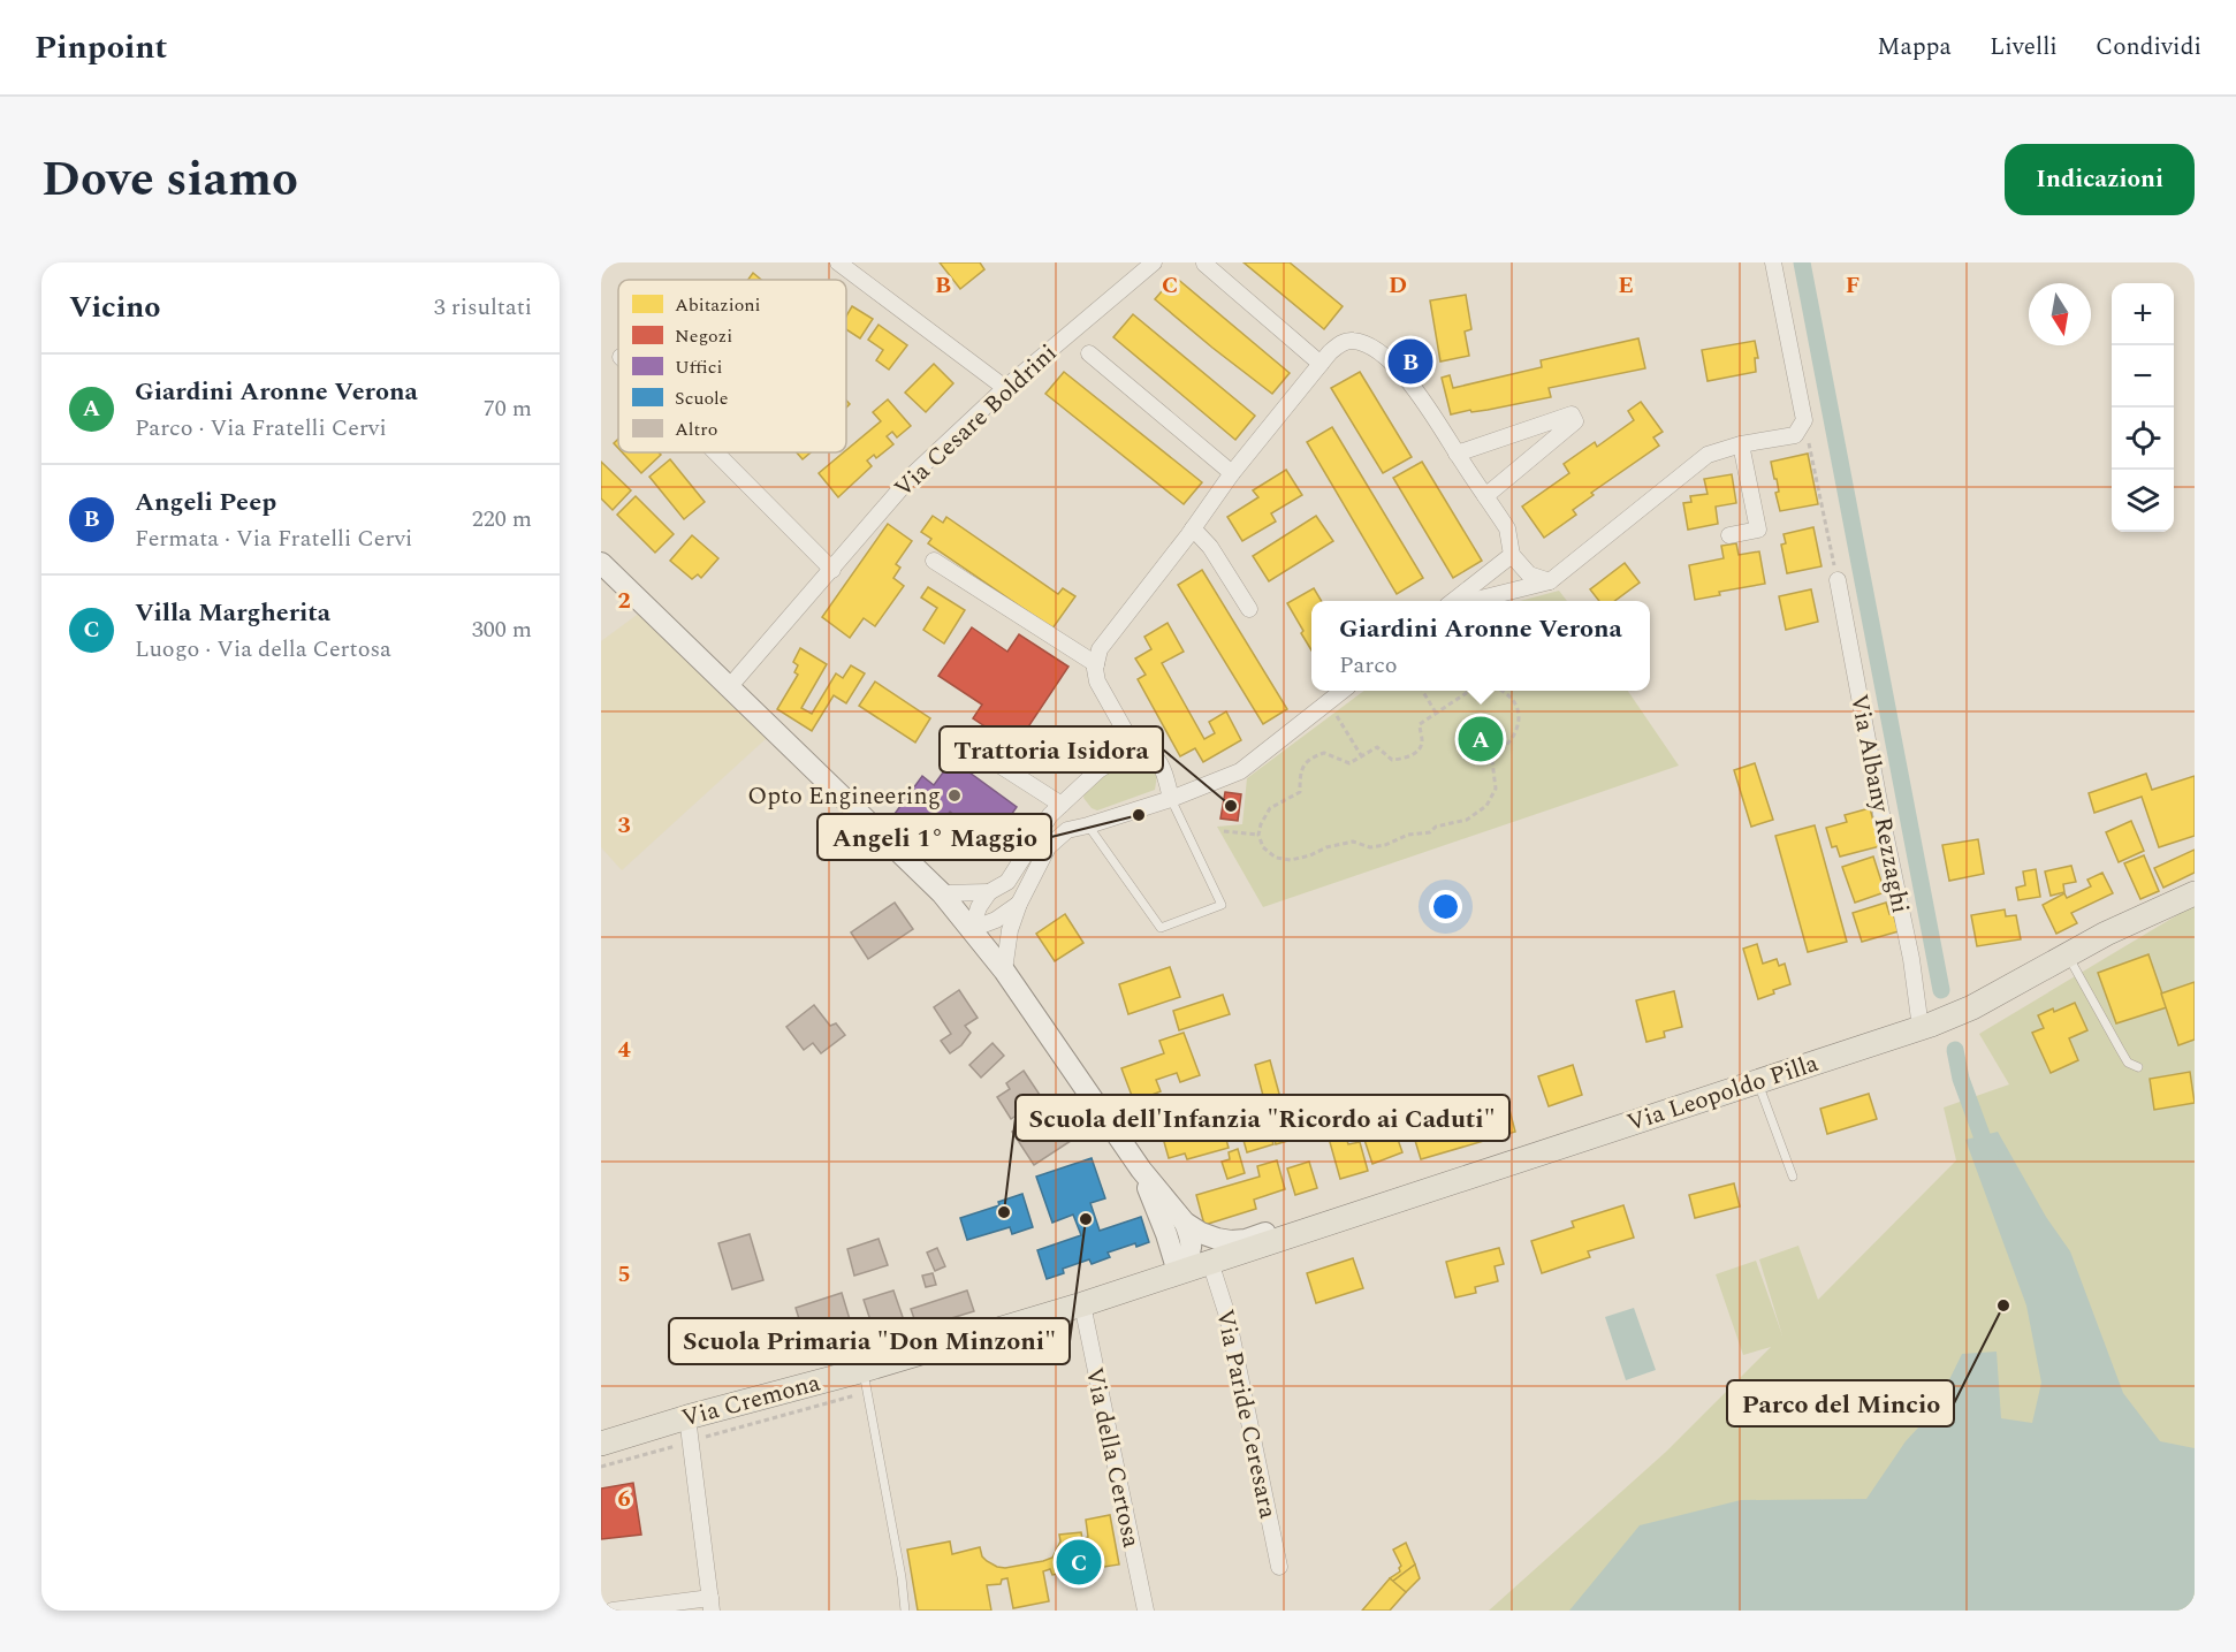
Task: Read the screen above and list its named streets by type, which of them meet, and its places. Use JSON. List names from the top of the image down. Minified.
{"streets":{"main road":["Via Leopoldo Pilla","Via Cremona"],"street":["Via Cesare Boldrini","Via Albany Rezzaghi","Via Paride Ceresara","Via della Certosa"]},"crossings":[["Via Albany Rezzaghi","Via Leopoldo Pilla"],["Via Leopoldo Pilla","Via Cremona"],["Via Leopoldo Pilla","Via Paride Ceresara"],["Via Cremona","Via Paride Ceresara"],["Via Cremona","Via della Certosa"]],"places":["Opto Engineering","Trattoria Isidora","Angeli 1° Maggio","Scuola dell'Infanzia \"Ricordo ai Caduti\"","Scuola Primaria \"Don Minzoni\"","Parco del Mincio"],"legend":["Abitazioni","Negozi","Uffici","Scuole","Altro"],"north":"bottom","page":{"header":"Pinpoint","nav":["Mappa","Livelli","Condividi"],"title":"Dove siamo","buttons":"Indicazioni","heading":["Vicino","3 risultati"],"map_buttons":["+","−"],"pins":["B","A","C"],"list":[{"mark":"A","name":"Giardini Aronne Verona","note":"Parco · Via Fratelli Cervi","value":"70 m"},{"mark":"B","name":"Angeli Peep","note":"Fermata · Via Fratelli Cervi","value":"220 m"},{"mark":"C","name":"Villa Margherita","note":"Luogo · Via della Certosa","value":"300 m"}],"popup":["Giardini Aronne Verona","Parco"]},"grid":{"columns":["B","C","D","E","F"],"rows":["2","3","4","5","6"]}}
